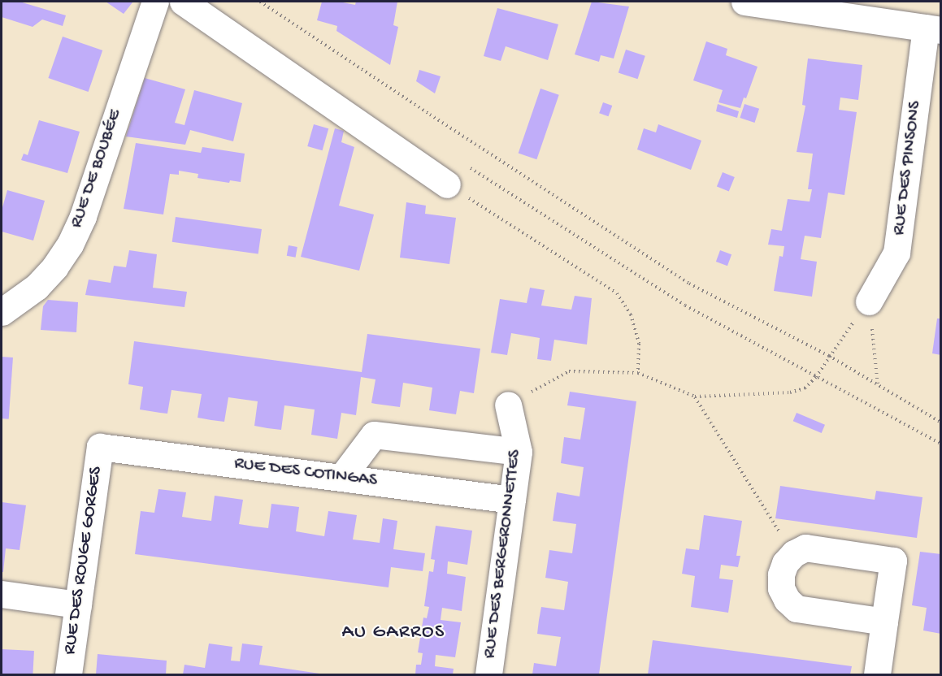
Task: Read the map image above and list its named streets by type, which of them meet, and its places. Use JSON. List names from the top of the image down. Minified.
{"streets":{"street":["RUE DES PINSONS","RUE DE BOUBÉE","RUE DES COTINGAS","RUE DES BERGERONNETTES","RUE DES ROUGE GORGES"]},"crossings":[["RUE DES COTINGAS","RUE DES BERGERONNETTES"],["RUE DES COTINGAS","RUE DES ROUGE GORGES"]],"districts":["AU GARROS"]}
